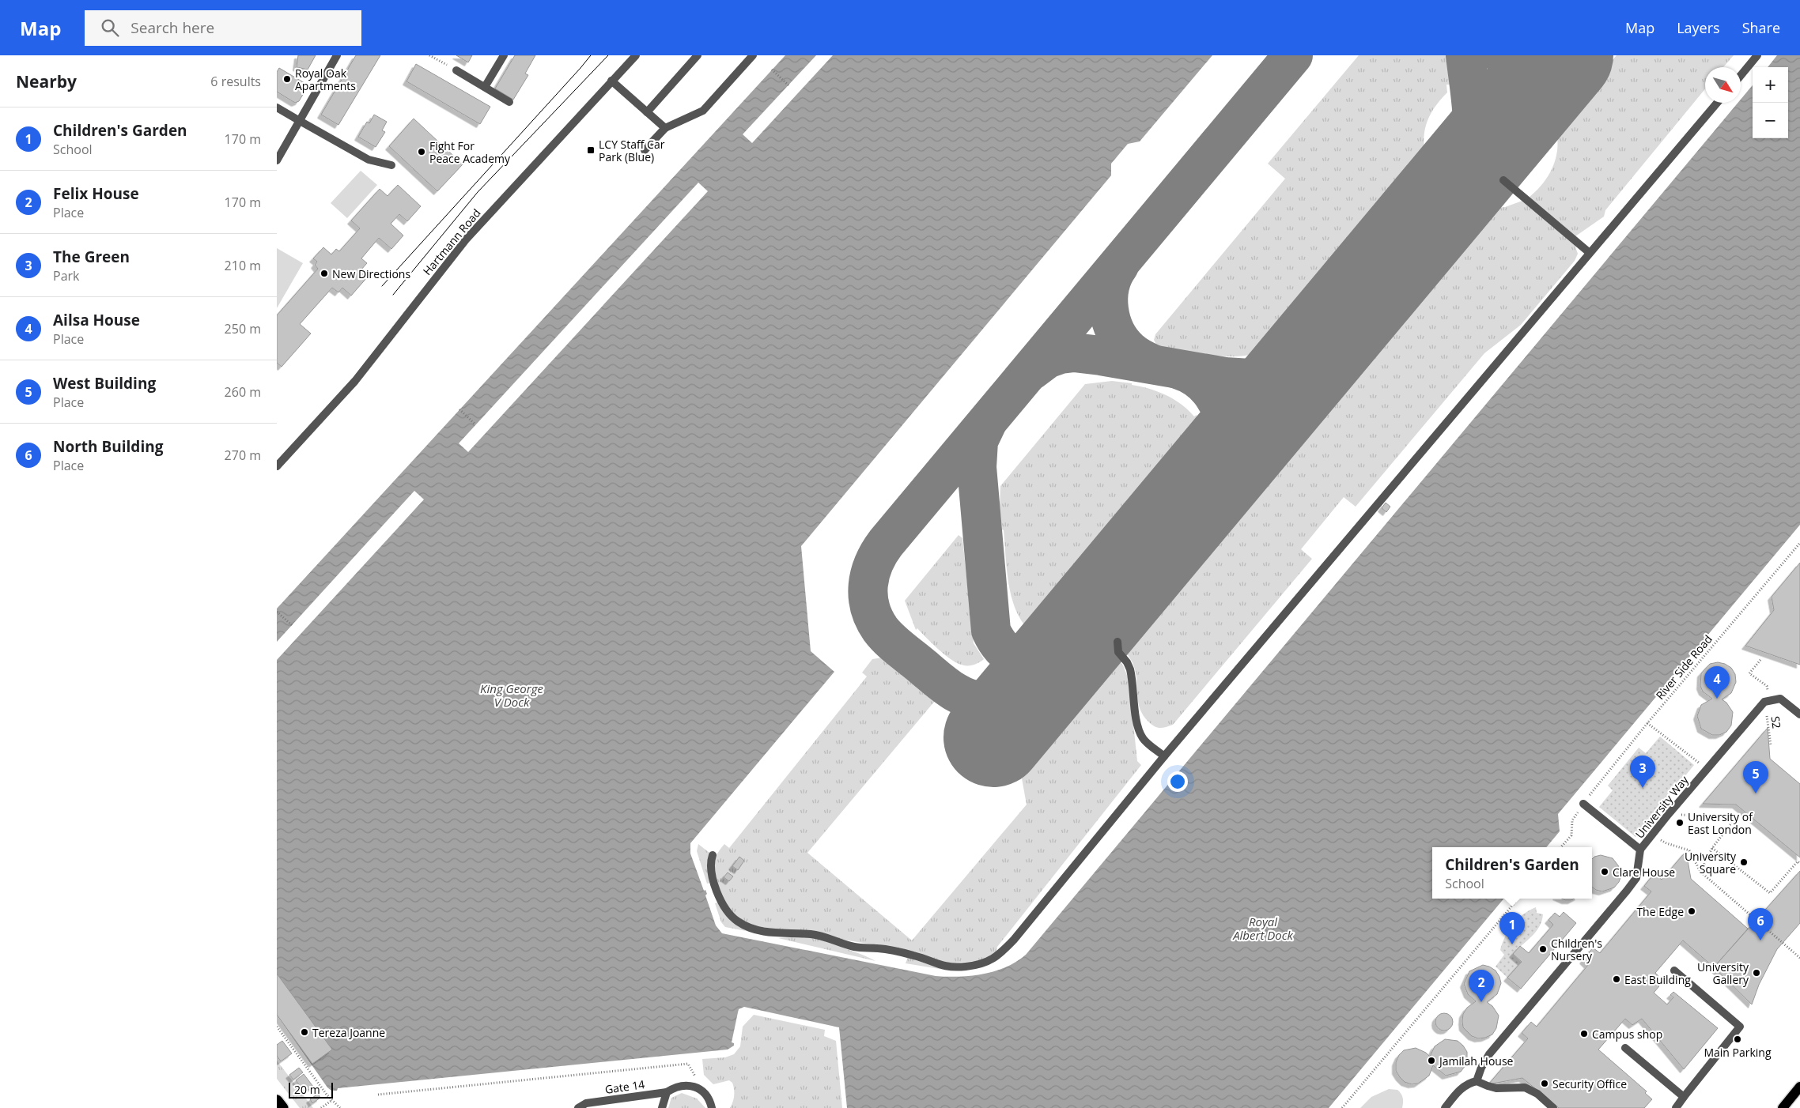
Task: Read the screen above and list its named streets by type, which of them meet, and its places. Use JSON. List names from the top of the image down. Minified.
{"streets":{"street":["Hartmann Road","University Way","Gate 14"],"path":["River Side Road","S2"]},"crossings":[["S2","University Way"]],"water":["King George V Dock","Royal Albert Dock"],"places":{"other":["Royal Oak Apartments","Fight For Peace Academy","New Directions","University of East London","University Square","Clare House","The Edge","Children's Nursery","University Gallery","East Building","Tereza Joanne","Campus shop","Main Parking","Jamilah House","Security Office"],"transit":["LCY Staff Car Park (Blue)"]},"scale_bar":"20 m","north":"bottom right","page":{"header":"Map","search":"Search here","nav":["Map","Layers","Share"],"heading":["Nearby","6 results"],"map_buttons":["+","−"],"list":[{"mark":"1","name":"Children's Garden","note":"School","value":"170 m"},{"mark":"2","name":"Felix House","note":"Place","value":"170 m"},{"mark":"3","name":"The Green","note":"Park","value":"210 m"},{"mark":"4","name":"Ailsa House","note":"Place","value":"250 m"},{"mark":"5","name":"West Building","note":"Place","value":"260 m"},{"mark":"6","name":"North Building","note":"Place","value":"270 m"}],"pins":["4","3","5","6","1","2"],"popup":["Children's Garden","School"],"scale":"20 m"}}
